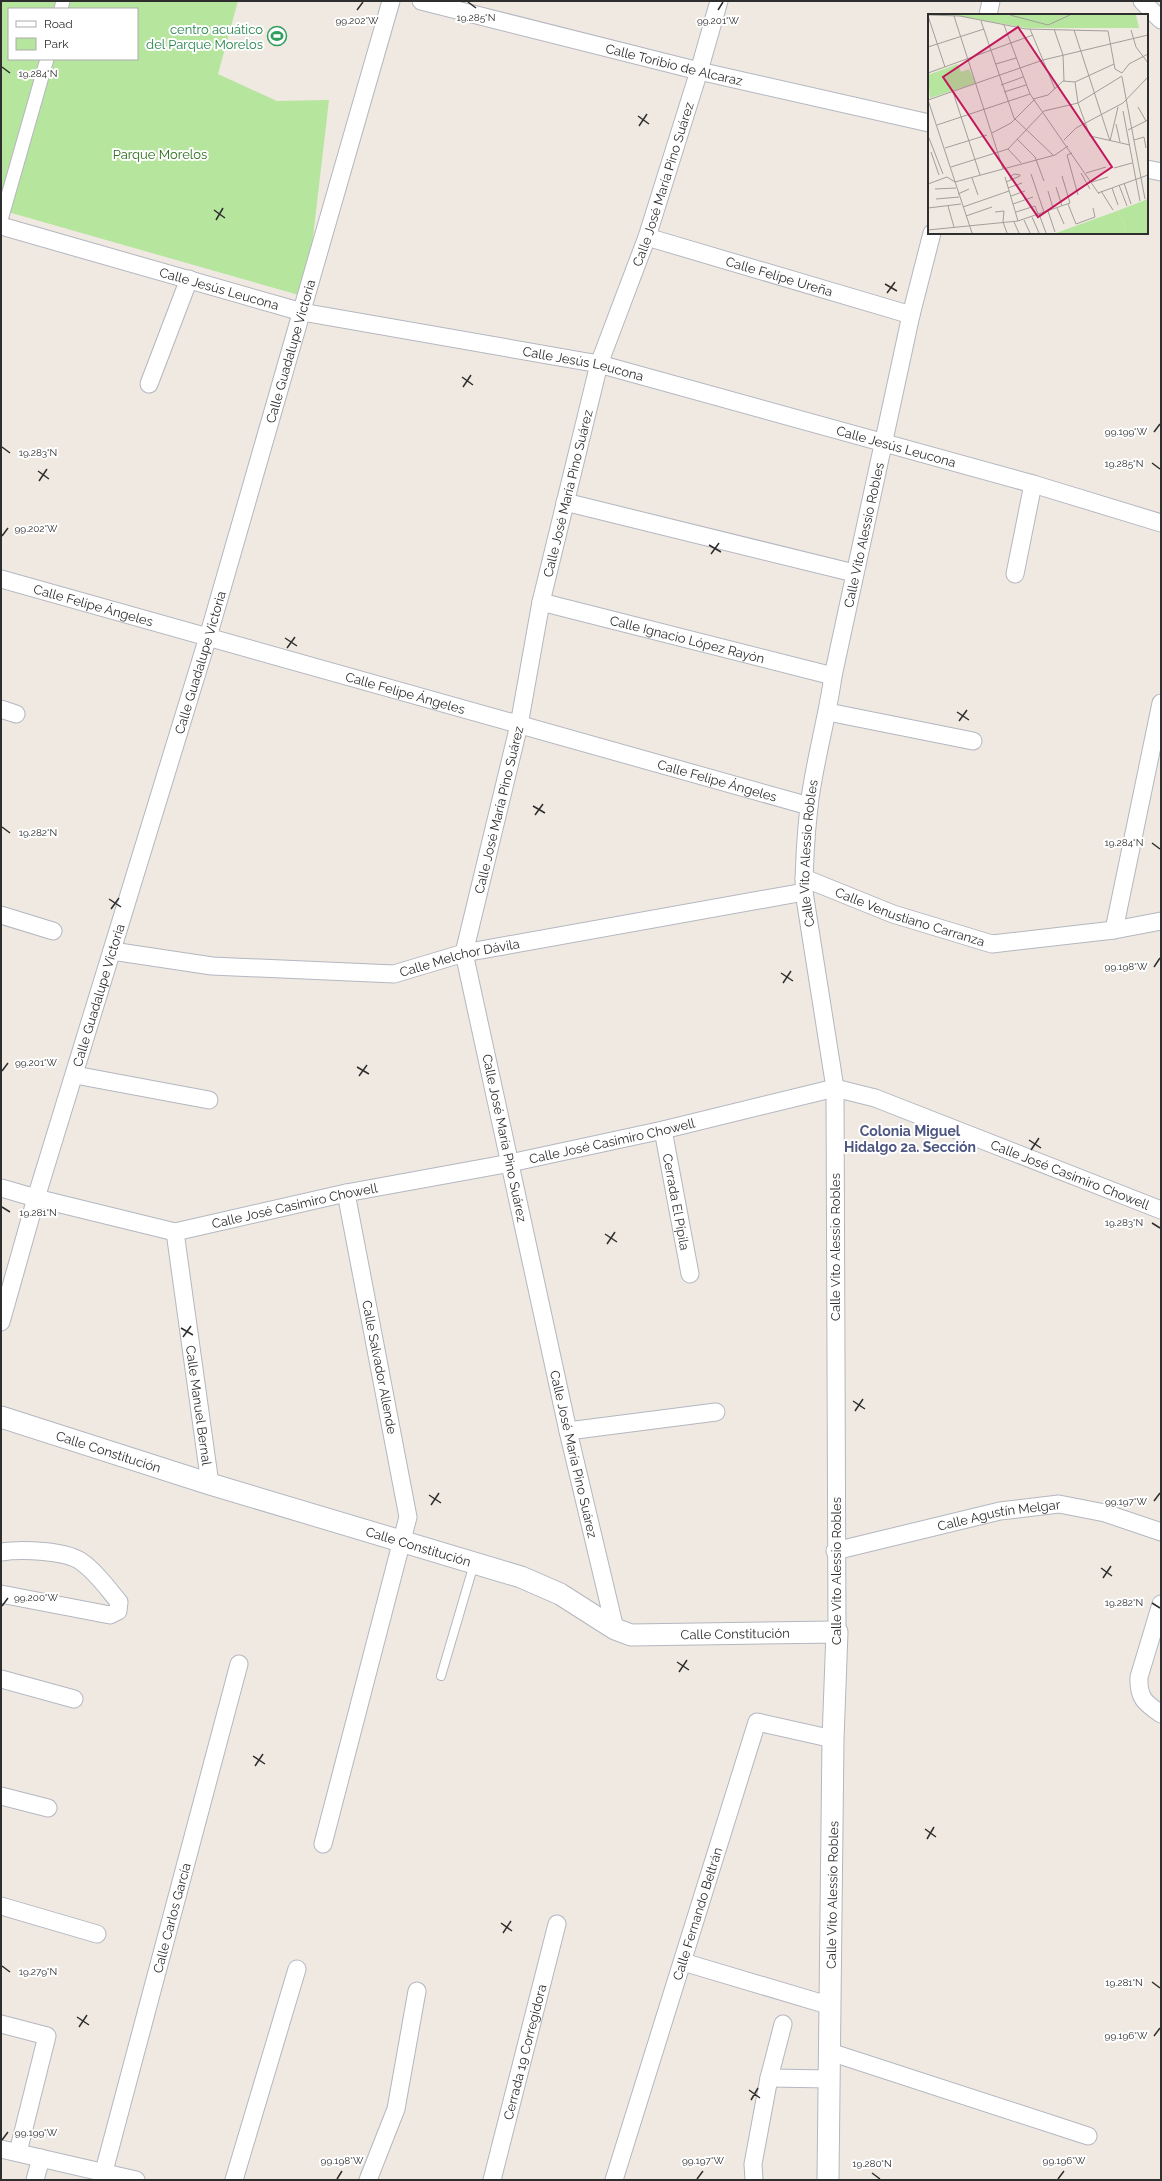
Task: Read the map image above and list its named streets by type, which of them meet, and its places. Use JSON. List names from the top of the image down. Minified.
{"streets":{"street":["Calle Toribio de Alcaraz","Calle José María Pino Suárez","Calle Felipe Ureña","Calle Jesús Leucona","Calle Guadalupe Victoria","Calle Vito Alessio Robles","Calle Felipe Ángeles","Calle Ignacio López Rayón","Calle Venustiano Carranza","Calle Melchor Dávila","Calle José Casimiro Chowell","Cerrada El Pípila","Calle Salvador Allende","Calle Manuel Bernal","Calle Constitución","Calle Agustín Melgar","Calle Fernando Beltrán","Calle Carlos García","Cerrada 19 Corregidora"]},"crossings":[["Calle Toribio de Alcaraz","Calle José María Pino Suárez"],["Calle José María Pino Suárez","Calle Felipe Ureña"],["Calle José María Pino Suárez","Calle Jesús Leucona"],["Calle José María Pino Suárez","Calle Felipe Ángeles"],["Calle José María Pino Suárez","Calle Ignacio López Rayón"],["Calle José María Pino Suárez","Calle Melchor Dávila"],["Calle José María Pino Suárez","Calle José Casimiro Chowell"],["Calle José María Pino Suárez","Calle Constitución"],["Calle Felipe Ureña","Calle Vito Alessio Robles"],["Calle Jesús Leucona","Calle Guadalupe Victoria"],["Calle Jesús Leucona","Calle Vito Alessio Robles"],["Calle Guadalupe Victoria","Calle Felipe Ángeles"],["Calle Guadalupe Victoria","Calle Melchor Dávila"],["Calle Guadalupe Victoria","Calle José Casimiro Chowell"],["Calle Vito Alessio Robles","Calle Felipe Ángeles"],["Calle Vito Alessio Robles","Calle Ignacio López Rayón"],["Calle Vito Alessio Robles","Calle Venustiano Carranza"],["Calle Vito Alessio Robles","Calle Melchor Dávila"],["Calle Vito Alessio Robles","Calle José Casimiro Chowell"],["Calle Vito Alessio Robles","Calle Constitución"],["Calle Vito Alessio Robles","Calle Agustín Melgar"],["Calle Vito Alessio Robles","Calle Fernando Beltrán"],["Calle Venustiano Carranza","Calle Melchor Dávila"],["Calle José Casimiro Chowell","Cerrada El Pípila"],["Calle José Casimiro Chowell","Calle Salvador Allende"],["Calle José Casimiro Chowell","Calle Manuel Bernal"],["Calle Salvador Allende","Calle Constitución"],["Calle Manuel Bernal","Calle Constitución"]],"districts":["Colonia Miguel Hidalgo 2a. Sección"],"parks":["Parque Morelos"],"places":{"sports":["centro acuático del Parque Morelos"]},"legend":["Road","Park"],"coordinates":["19.285°N","99.202°W","99.201°W","19.284°N","99.199°W","19.283°N","19.282°N","99.198°W","19.281°N","99.197°W","99.200°W","19.279°N","99.196°W","19.280°N"]}
